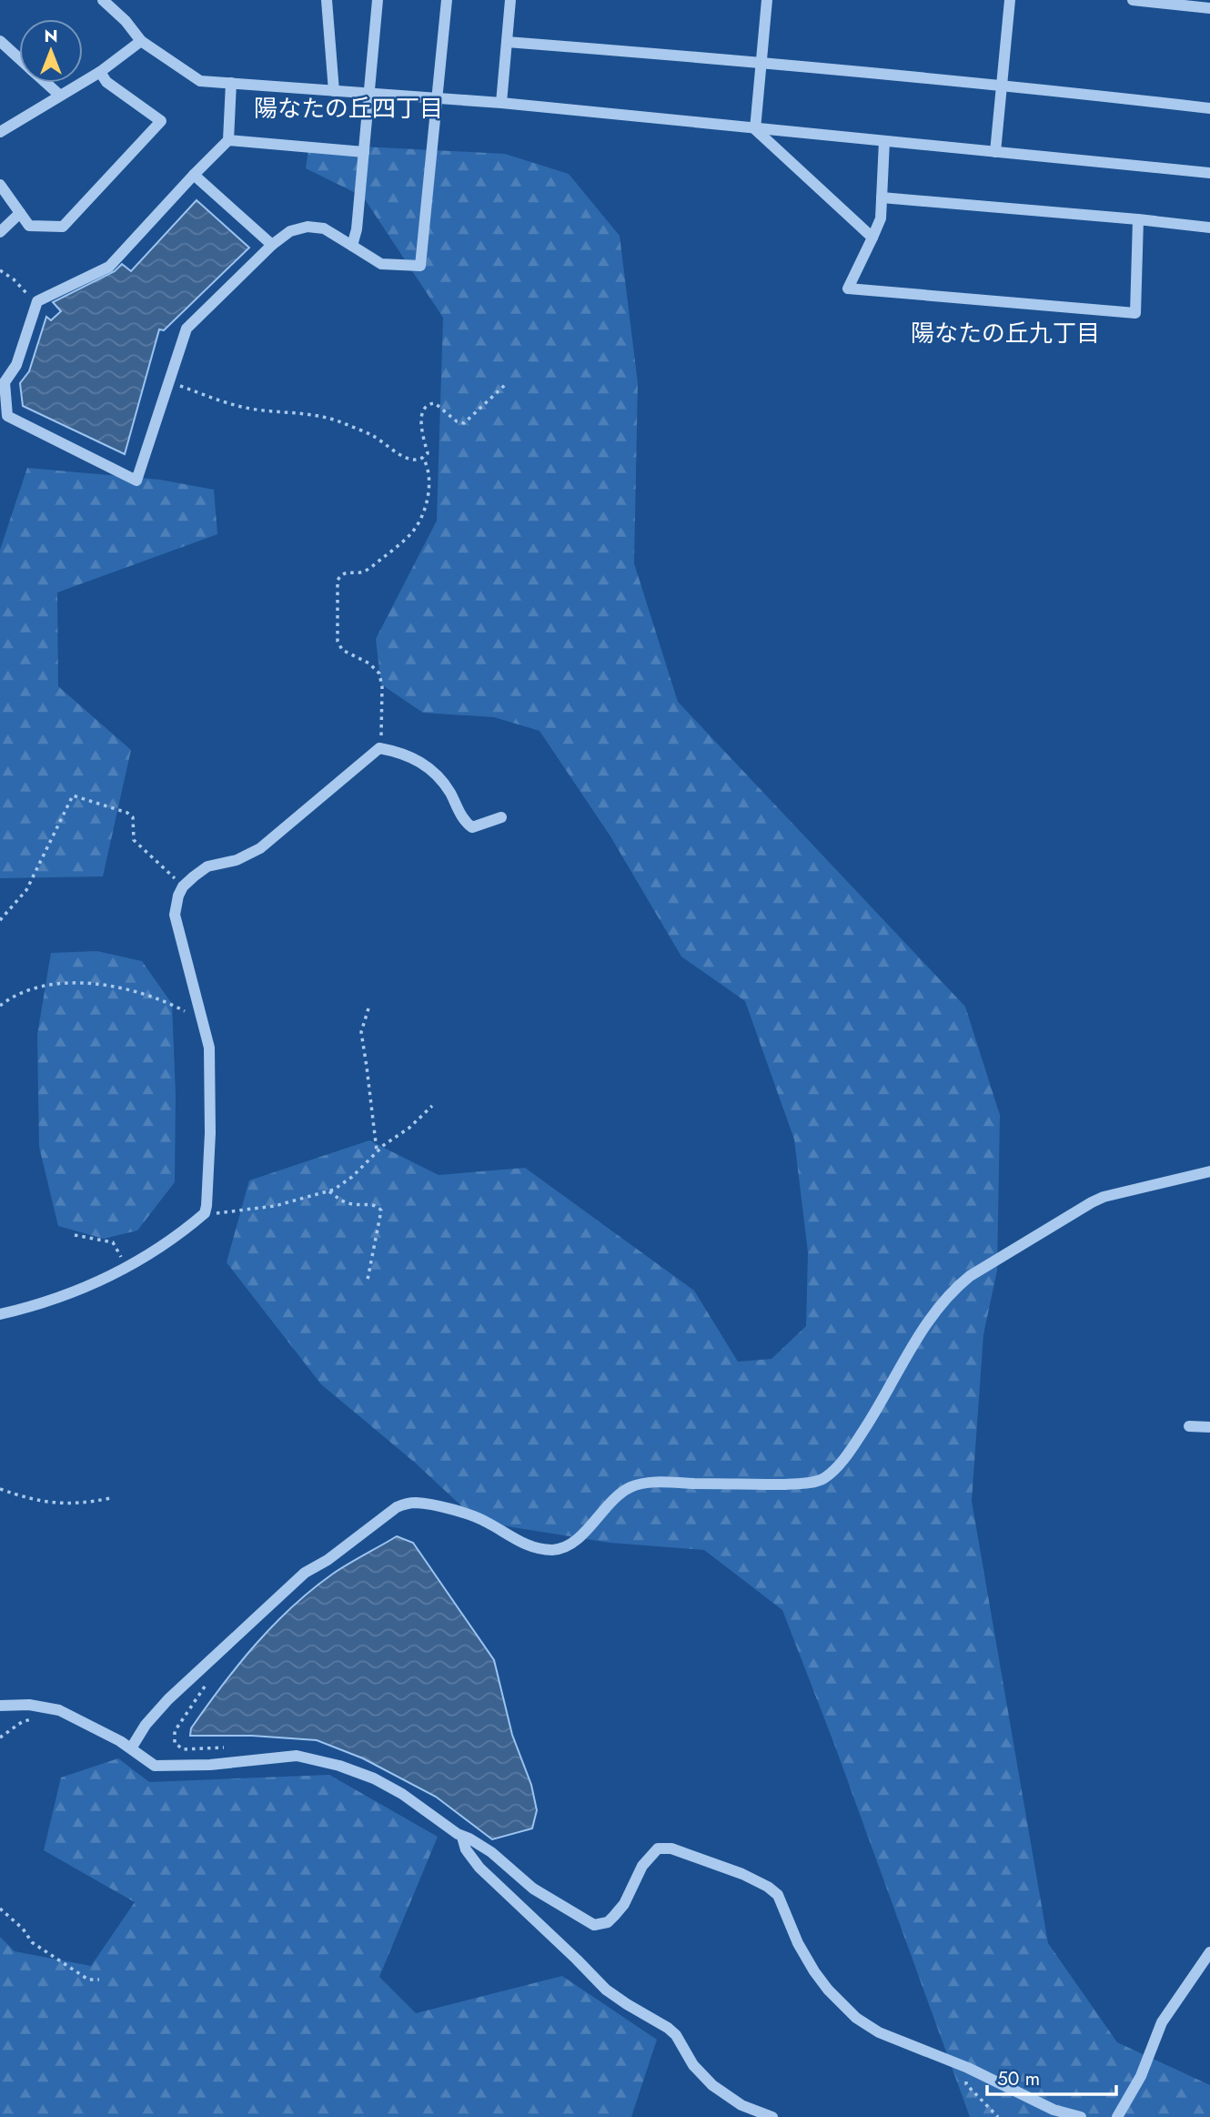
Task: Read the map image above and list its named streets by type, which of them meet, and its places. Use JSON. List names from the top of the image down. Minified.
{"districts":["陽なたの丘四丁目","陽なたの丘九丁目"],"scale_bar":"50 m","north":"top"}
